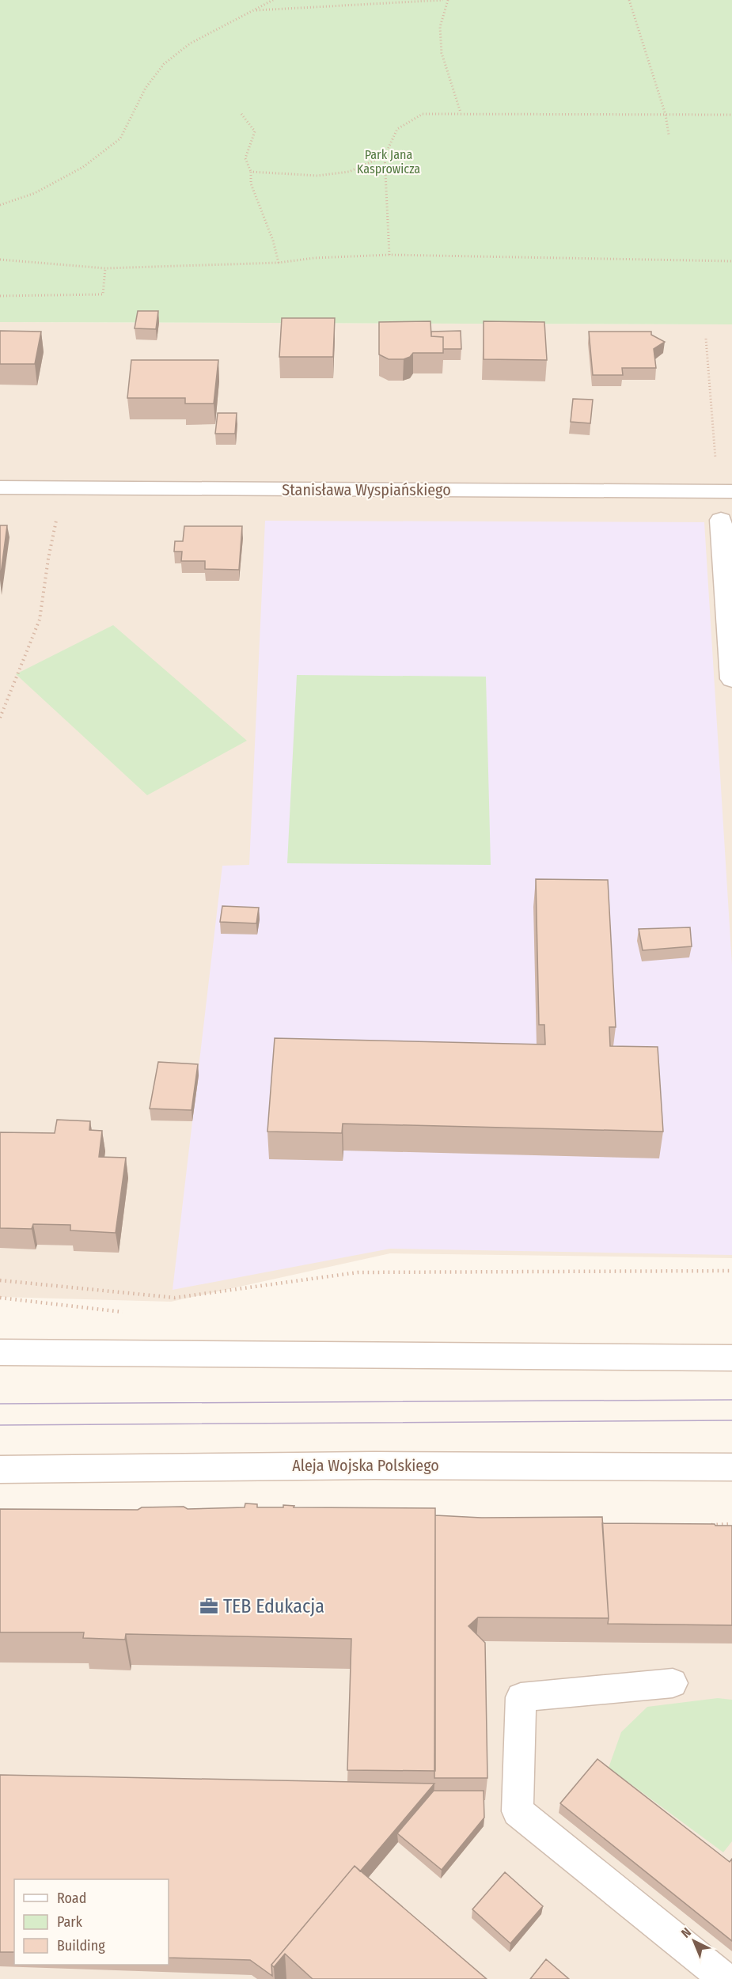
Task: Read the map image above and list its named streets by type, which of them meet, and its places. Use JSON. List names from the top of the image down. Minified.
{"streets":{"main road":["Stanisława Wyspiańskiego","Aleja Wojska Polskiego"]},"parks":["Park Jana Kasprowicza"],"places":{"office":["TEB Edukacja"]},"legend":["Road","Park","Building"],"north":"top left"}
